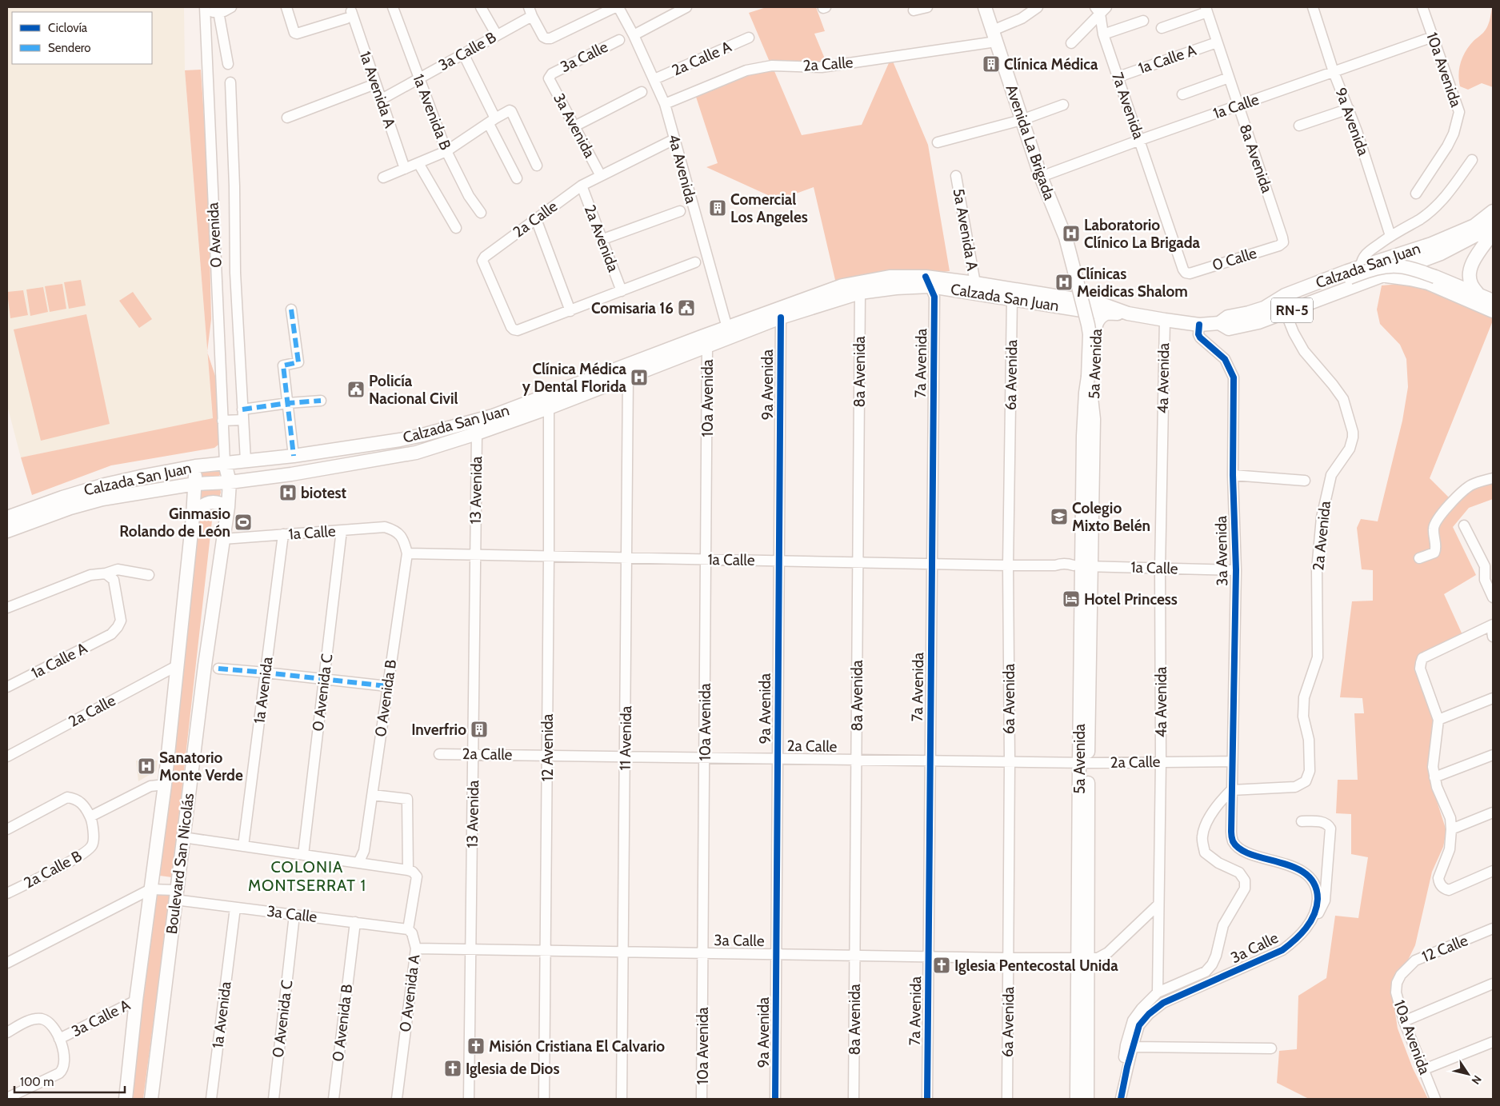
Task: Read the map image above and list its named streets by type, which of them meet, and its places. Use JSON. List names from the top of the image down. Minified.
{"streets":{"main road":["Avenida La Brigada","Calzada San Juan","RN-5","5a Avenida","Boulevard San Nicolás"],"street":["3a Calle B","3a Calle","2a Calle A","1a Calle A","2a Calle","10a Avenida","1a Avenida A","7a Avenida","1a Calle","1a Avenida B","9a Avenida","3a Avenida","8a Avenida","4a Avenida","5a Avenida A","0 Avenida","2a Avenida","0 Calle","6a Avenida","13 Avenida","1a Avenida","0 Avenida C","0 Avenida B","11 Avenida","12 Avenida","2a Calle B","12 Calle","0 Avenida A","3a Calle A"]},"crossings":[["3a Calle B","1a Avenida A"],["3a Calle B","1a Avenida B"],["3a Calle","10a Avenida"],["3a Calle","7a Avenida"],["3a Calle","9a Avenida"],["3a Calle","3a Avenida"],["3a Calle","8a Avenida"],["3a Calle","4a Avenida"],["3a Calle","2a Avenida"],["3a Calle","5a Avenida"],["3a Calle","6a Avenida"],["3a Calle","13 Avenida"],["3a Calle","1a Avenida"],["3a Calle","0 Avenida C"],["3a Calle","0 Avenida B"],["3a Calle","11 Avenida"],["3a Calle","12 Avenida"],["3a Calle","Boulevard San Nicolás"],["3a Calle","0 Avenida A"],["2a Calle A","4a Avenida"],["1a Calle A","7a Avenida"],["1a Calle A","8a Avenida"],["2a Calle","10a Avenida"],["2a Calle","7a Avenida"],["2a Calle","9a Avenida"],["2a Calle","3a Avenida"],["2a Calle","Avenida La Brigada"],["2a Calle","8a Avenida"],["2a Calle","4a Avenida"],["2a Calle","2a Avenida"],["2a Calle","5a Avenida"],["2a Calle","6a Avenida"],["2a Calle","13 Avenida"],["2a Calle","11 Avenida"],["2a Calle","12 Avenida"],["2a Calle","Boulevard San Nicolás"],["10a Avenida","1a Calle"],["10a Avenida","Calzada San Juan"],["10a Avenida","12 Calle"],["7a Avenida","1a Calle"],["7a Avenida","0 Calle"],["7a Avenida","Calzada San Juan"],["1a Calle","9a Avenida"],["1a Calle","3a Avenida"],["1a Calle","Avenida La Brigada"],["1a Calle","8a Avenida"],["1a Calle","4a Avenida"],["1a Calle","5a Avenida"],["1a Calle","6a Avenida"],["1a Calle","13 Avenida"],["1a Calle","1a Avenida"],["1a Calle","0 Avenida C"],["1a Calle","0 Avenida B"],["1a Calle","11 Avenida"],["1a Calle","12 Avenida"],["1a Calle","Boulevard San Nicolás"],["9a Avenida","Calzada San Juan"],["3a Avenida","2a Avenida"],["3a Avenida","Calzada San Juan"],["Avenida La Brigada","5a Avenida"],["8a Avenida","0 Calle"],["8a Avenida","Calzada San Juan"],["4a Avenida","Calzada San Juan"],["5a Avenida A","Calzada San Juan"],["0 Avenida","Calzada San Juan"],["0 Avenida","Boulevard San Nicolás"],["2a Avenida","Calzada San Juan"],["Calzada San Juan","5a Avenida"],["Calzada San Juan","6a Avenida"],["Calzada San Juan","13 Avenida"],["Calzada San Juan","11 Avenida"],["Calzada San Juan","12 Avenida"],["Calzada San Juan","Boulevard San Nicolás"],["Boulevard San Nicolás","3a Calle A"]],"districts":["COLONIA MONTSERRAT 1"],"places":{"building":["Clínica Médica","Comercial Los Angeles","Inverfrio"],"hospital":["Laboratorio Clínico La Brigada","Clínicas Meidicas Shalom","Clínica Médica y Dental Florida","biotest","Sanatorio Monte Verde"],"public building":["Comisaria 16","Policía Nacional Civil"],"school or university":["Colegio Mixto Belén"],"sports":["Ginmasio Rolando de León"],"hotel":["Hotel Princess"],"church":["Iglesia Pentecostal Unida","Misión Cristiana El Calvario","Iglesia de Dios"]},"legend":["Ciclovía","Sendero"],"scale_bar":"100 m","north":"bottom right"}
